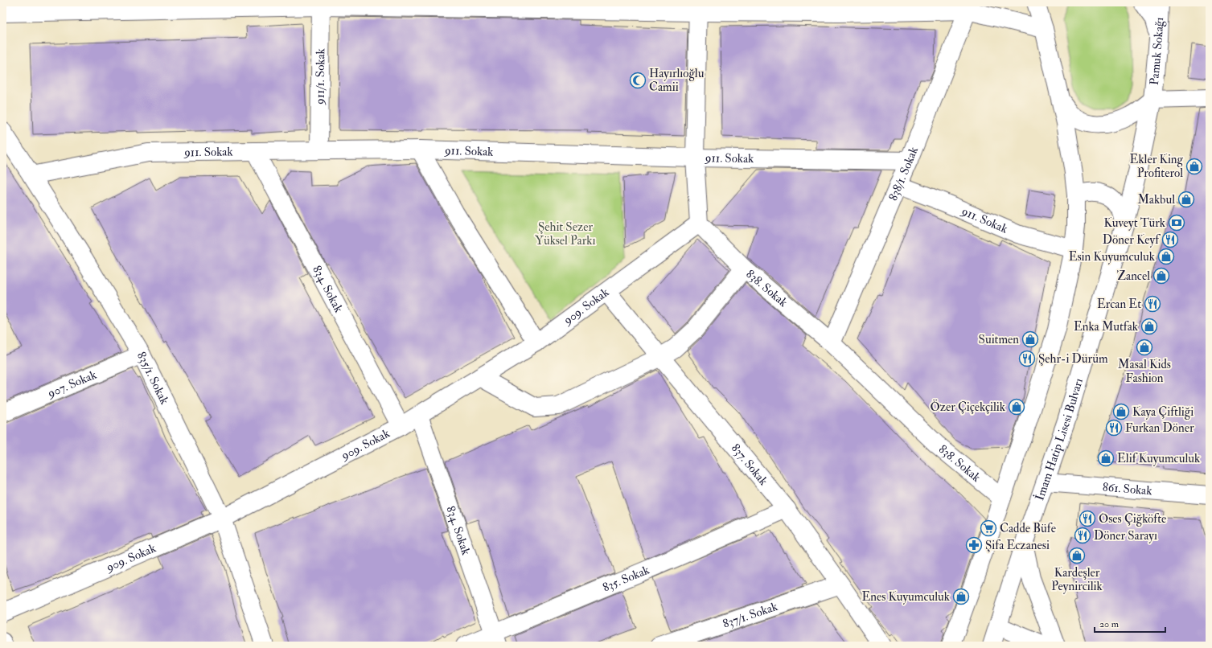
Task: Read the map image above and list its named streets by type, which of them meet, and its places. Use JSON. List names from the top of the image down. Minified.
{"streets":{"street":["Pamuk Sokağı","911/1. Sokak","911. Sokak","838/1. Sokak","838. Sokak","834. Sokak","909. Sokak","835/1. Sokak","907. Sokak","İmam Hatip Lisesi Bulvarı","837. Sokak","861. Sokak","835. Sokak","837/1. Sokak"]},"crossings":[["Pamuk Sokağı","İmam Hatip Lisesi Bulvarı"],["911/1. Sokak","911. Sokak"],["911. Sokak","838/1. Sokak"],["911. Sokak","834. Sokak"],["911. Sokak","835/1. Sokak"],["838/1. Sokak","838. Sokak"],["838. Sokak","909. Sokak"],["834. Sokak","909. Sokak"],["834. Sokak","835. Sokak"],["909. Sokak","835/1. Sokak"],["909. Sokak","837. Sokak"],["835/1. Sokak","907. Sokak"],["İmam Hatip Lisesi Bulvarı","861. Sokak"],["837. Sokak","835. Sokak"],["837. Sokak","837/1. Sokak"]],"parks":["Şehit Sezer Yüksel Parkı"],"places":{"mosque":["Hayırlıoğlu Camii"],"shop":["Ekler King Profiterol","Makbul","Esin Kuyumculuk","Zancel","Enka Mutfak","Suitmen","Masal Kids Fashion","Özer Çiçekçilik","Kaya Çiftliği","Elif Kuyumculuk","Kardeşler Peynircilik","Enes Kuyumculuk"],"bank":["Kuveyt Türk"],"restaurant":["Döner Keyf","Ercan Et","Şehr-i Dürüm","Furkan Döner","Oses Çiğköfte","Döner Sarayı"],"supermarket":["Cadde Büfe"],"pharmacy":["Şifa Eczanesi"]},"scale_bar":"20 m"}
